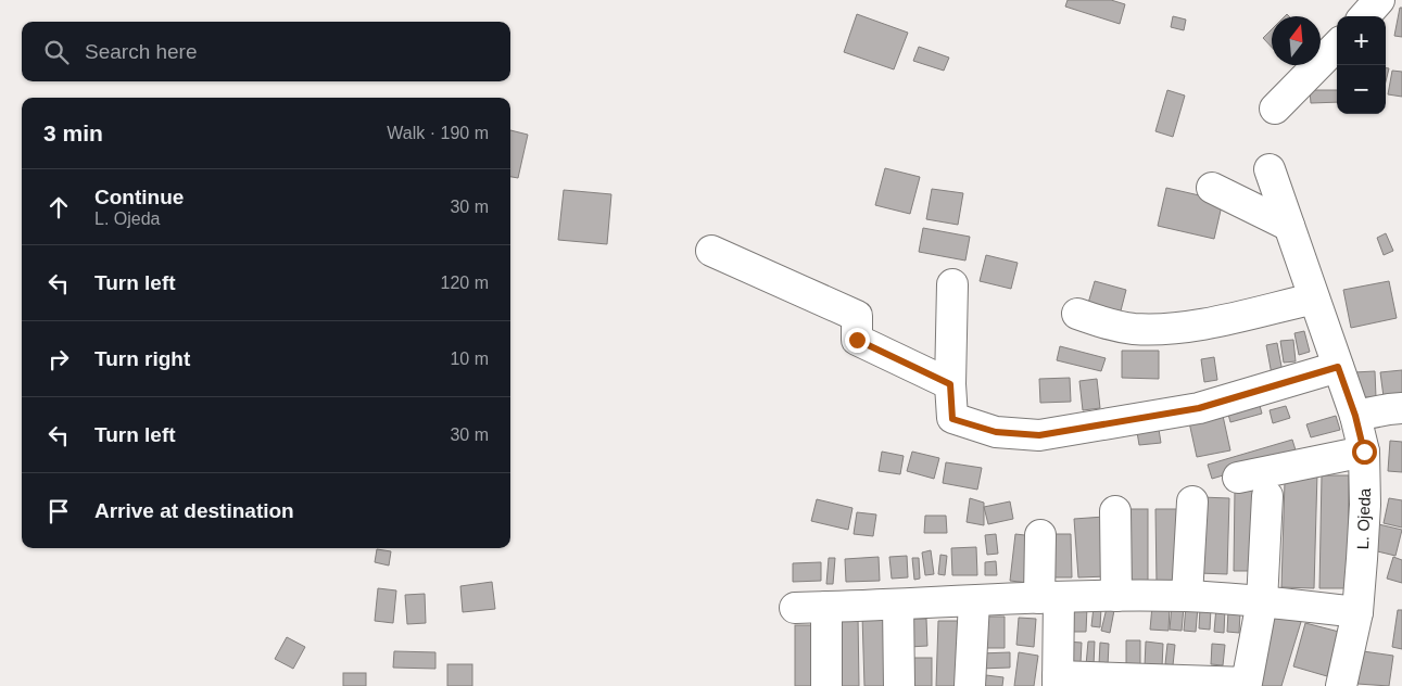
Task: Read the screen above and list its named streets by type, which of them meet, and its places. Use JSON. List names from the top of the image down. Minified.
{"streets":{"street":["L. Ojeda"]},"north":"top","page":{"map_buttons":["+","−"],"search":"Search here","heading":["3 min","Walk · 190 m"],"list":[["Continue","L. Ojeda","30 m"],["Turn left","120 m"],["Turn right","10 m"],["Turn left","30 m"],"Arrive at destination"]}}
